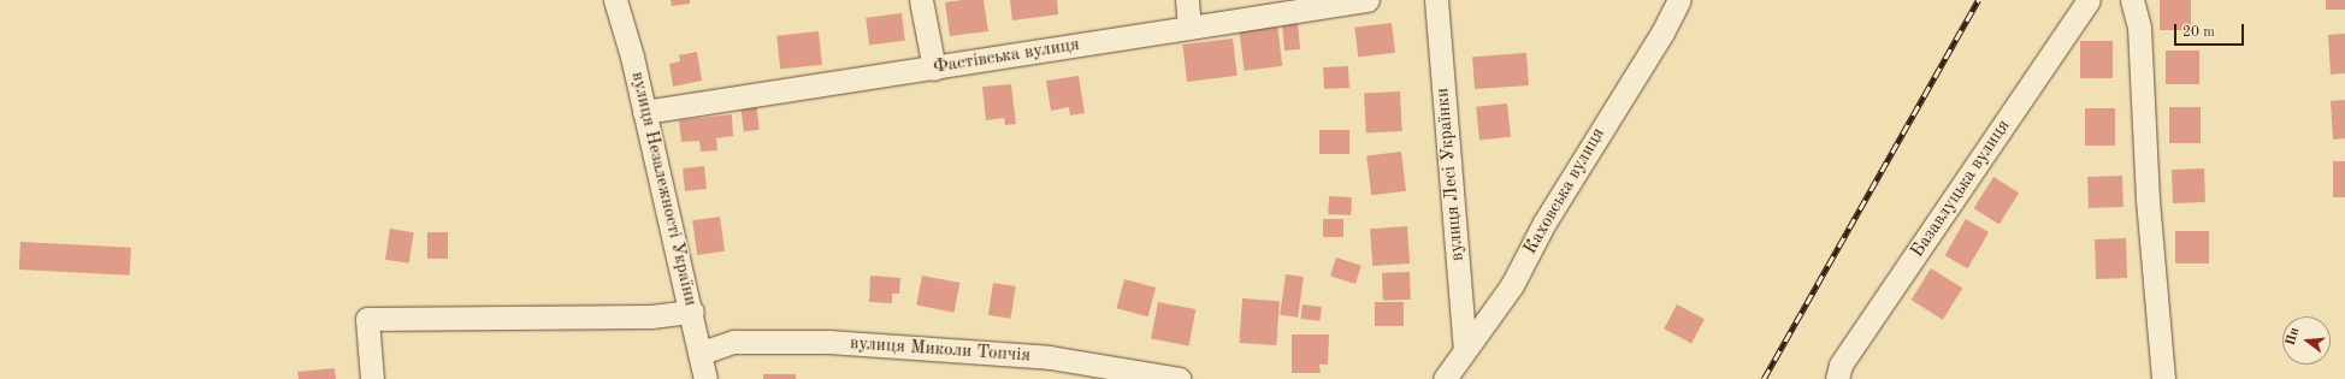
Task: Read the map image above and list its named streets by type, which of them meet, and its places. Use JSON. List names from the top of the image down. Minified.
{"streets":{"street":["Фастівська вулиця","вулиця Лесі Українки","вулиця Незалежності України","Базавлуцька вулиця","Каховська вулиця","вулиця Миколи Топчія"]},"crossings":[["Фастівська вулиця","вулиця Незалежності України"],["вулиця Лесі Українки","Каховська вулиця"],["вулиця Незалежності України","вулиця Миколи Топчія"]],"scale_bar":"20 m","north":"left"}
